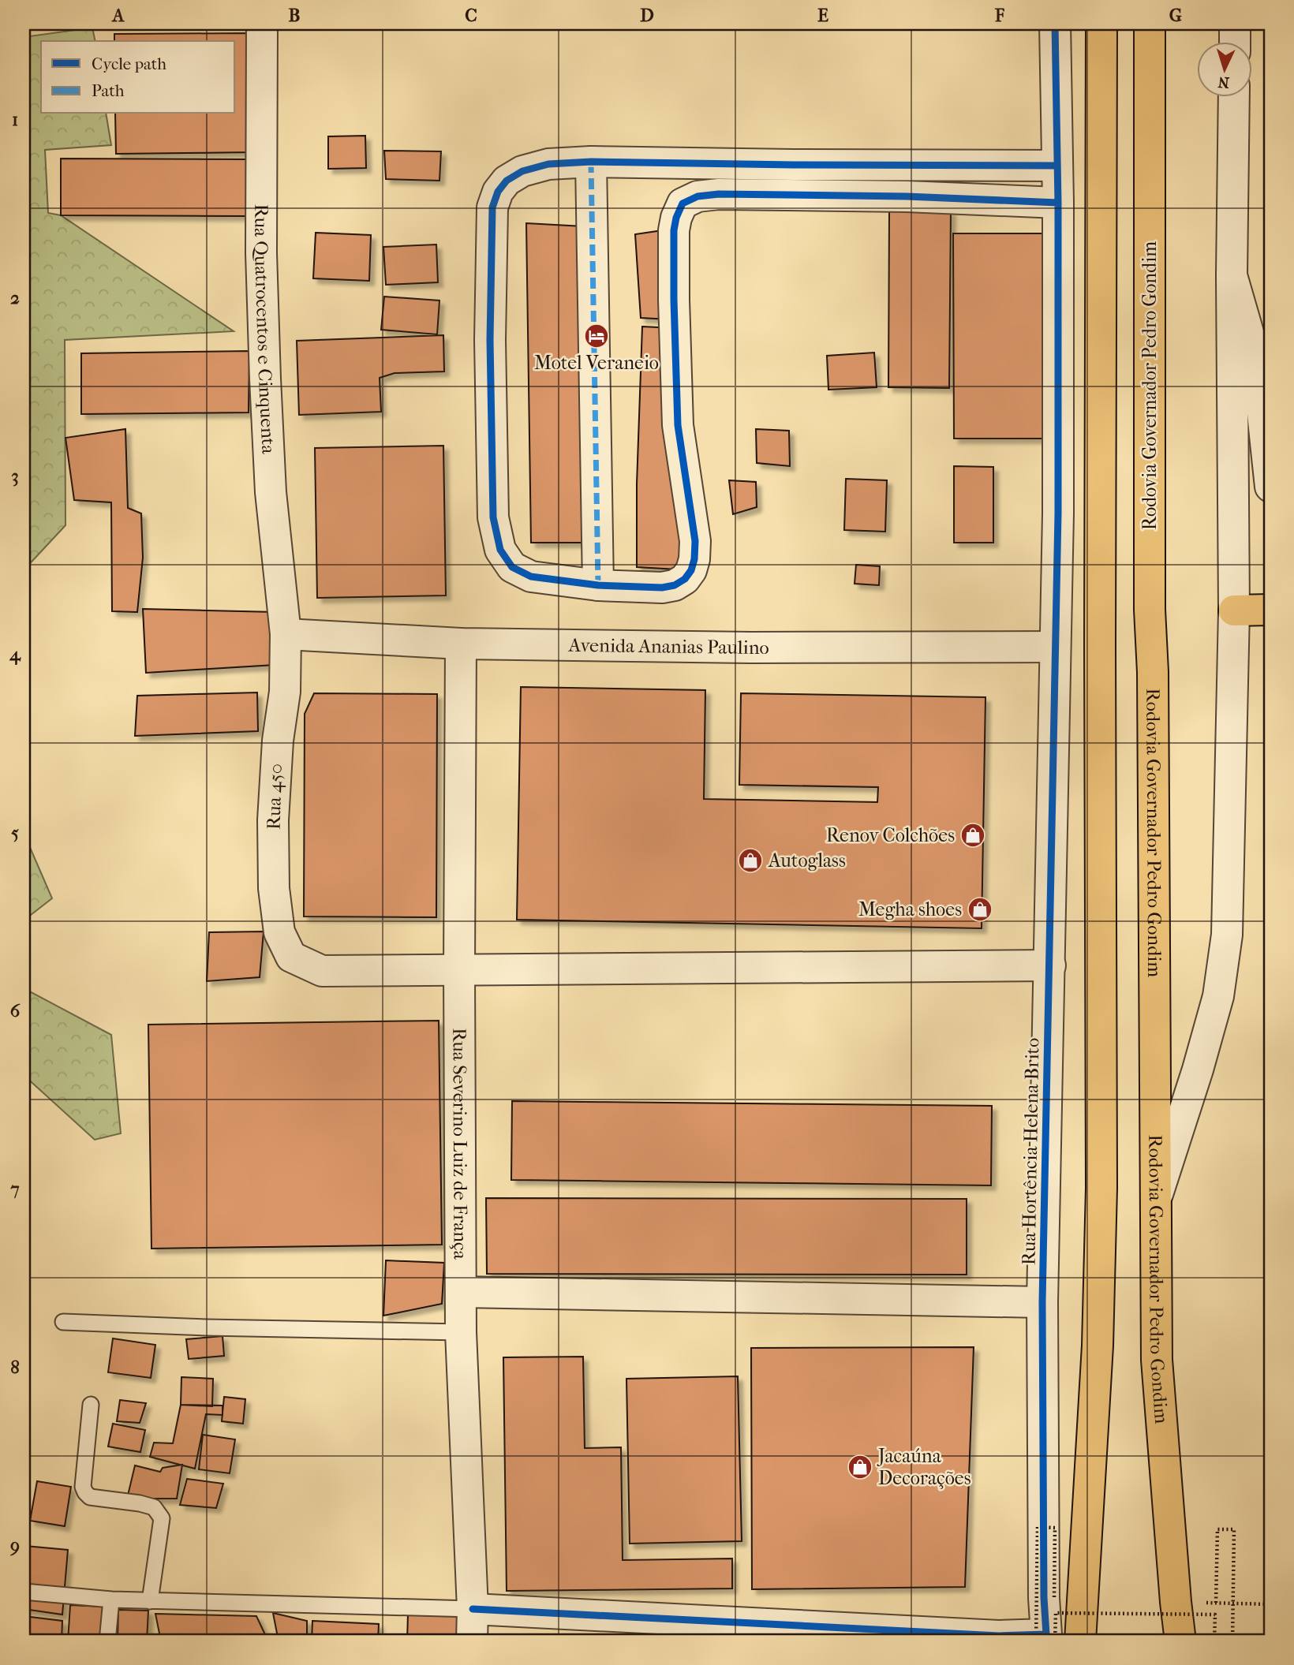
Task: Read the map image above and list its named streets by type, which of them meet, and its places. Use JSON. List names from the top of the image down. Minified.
{"streets":{"highway":["Rodovia Governador Pedro Gondim"],"street":["Rua Quatrocentos e Cinquenta","Avenida Ananias Paulino","Rua 450","Rua Severino Luiz de França","Rua Hortência Helena Brito"]},"crossings":[["Rua Quatrocentos e Cinquenta","Avenida Ananias Paulino"],["Rua Quatrocentos e Cinquenta","Rua 450"],["Avenida Ananias Paulino","Rua 450"],["Avenida Ananias Paulino","Rua Severino Luiz de França"],["Avenida Ananias Paulino","Rua Hortência Helena Brito"],["Rua 450","Rua Severino Luiz de França"]],"places":{"hotel":["Motel Veraneio"],"shop":["Renov Colchões","Autoglass","Megha shoes","Jacaúna Decorações"]},"legend":["Cycle path","Path"],"north":"bottom","grid":{"columns":["A","B","C","D","E","F","G"],"rows":["1","2","3","4","5","6","7","8","9"]}}
